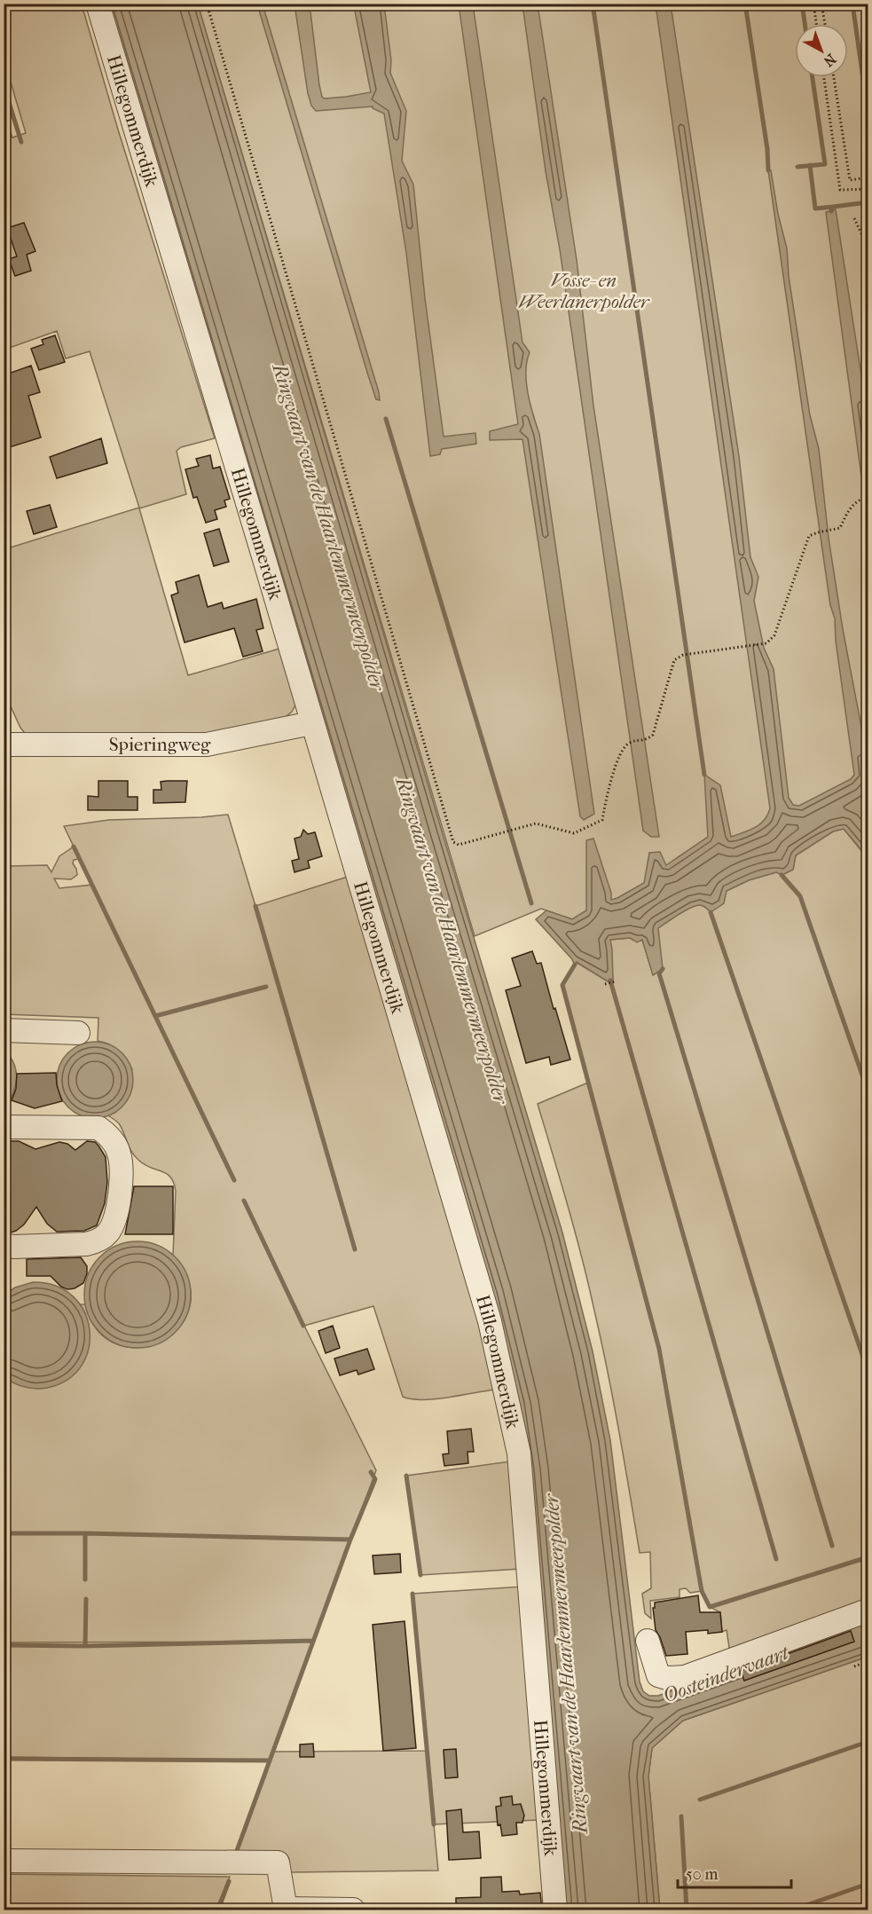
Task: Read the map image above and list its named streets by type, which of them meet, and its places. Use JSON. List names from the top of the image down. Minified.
{"streets":{"street":["Hillegommerdijk","Spieringweg"]},"crossings":[["Hillegommerdijk","Spieringweg"]],"water":["Ringvaart van de Haarlemmermeerpolder","Oosteindervaart"],"parks":["Vosse- en Weerlanerpolder"],"scale_bar":"50 m","north":"bottom right"}
